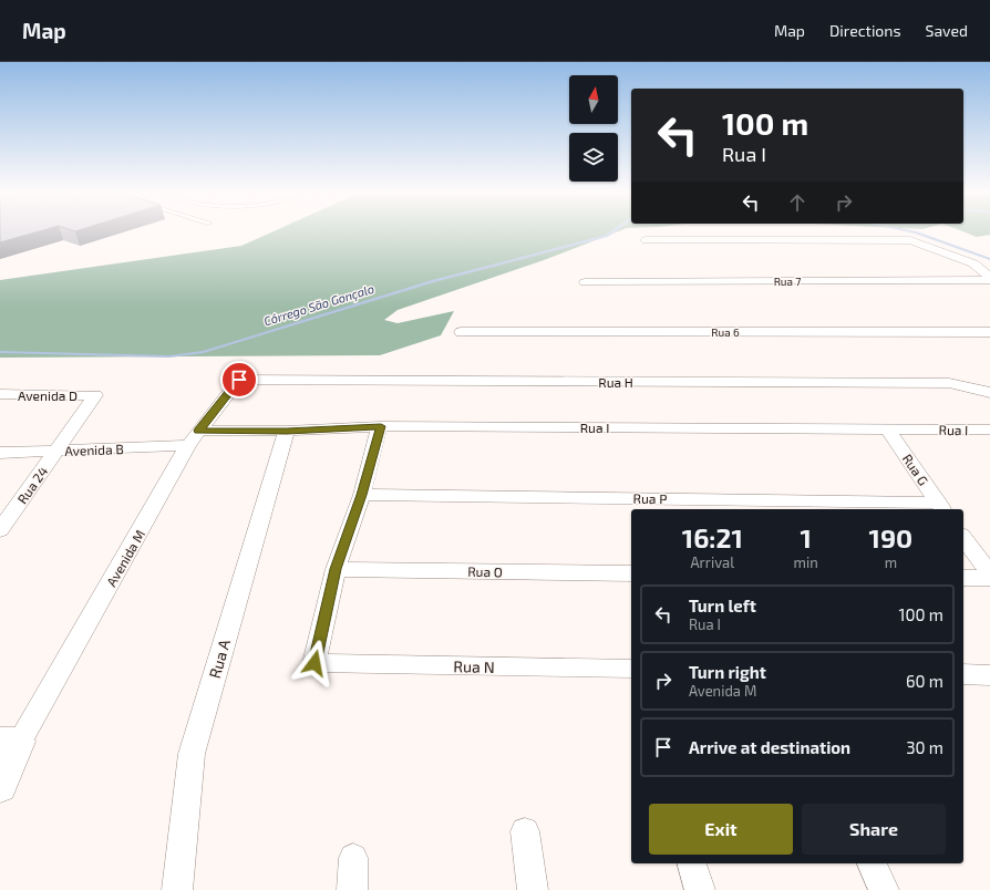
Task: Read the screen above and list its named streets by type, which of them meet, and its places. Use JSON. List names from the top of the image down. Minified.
{"streets":{"street":["Rua 7","Rua 6","Rua H","Avenida D","Rua I","Avenida B","Rua G","Rua 24","Rua P","Avenida M","Rua O","Rua A","Rua N"]},"crossings":[["Rua H","Avenida M"],["Avenida D","Rua 24"],["Rua I","Avenida B"],["Rua I","Rua G"],["Rua I","Avenida M"],["Rua I","Rua A"],["Avenida B","Rua 24"],["Avenida B","Avenida M"],["Rua G","Rua P"],["Rua O","Rua N"]],"water":["Córrego São Gonçalo"],"north":"top","page":{"header":"Map","nav":["Map","Directions","Saved"],"turn":["100 m","Rua I"],"eta":["16:21","Arrival","1","min","190","m"],"list":[{"name":"Turn left","note":"Rua I","value":"100 m"},{"name":"Turn right","note":"Avenida M","value":"60 m"},{"name":"Arrive at destination","value":"30 m"}],"buttons":["Exit","Share"]}}
